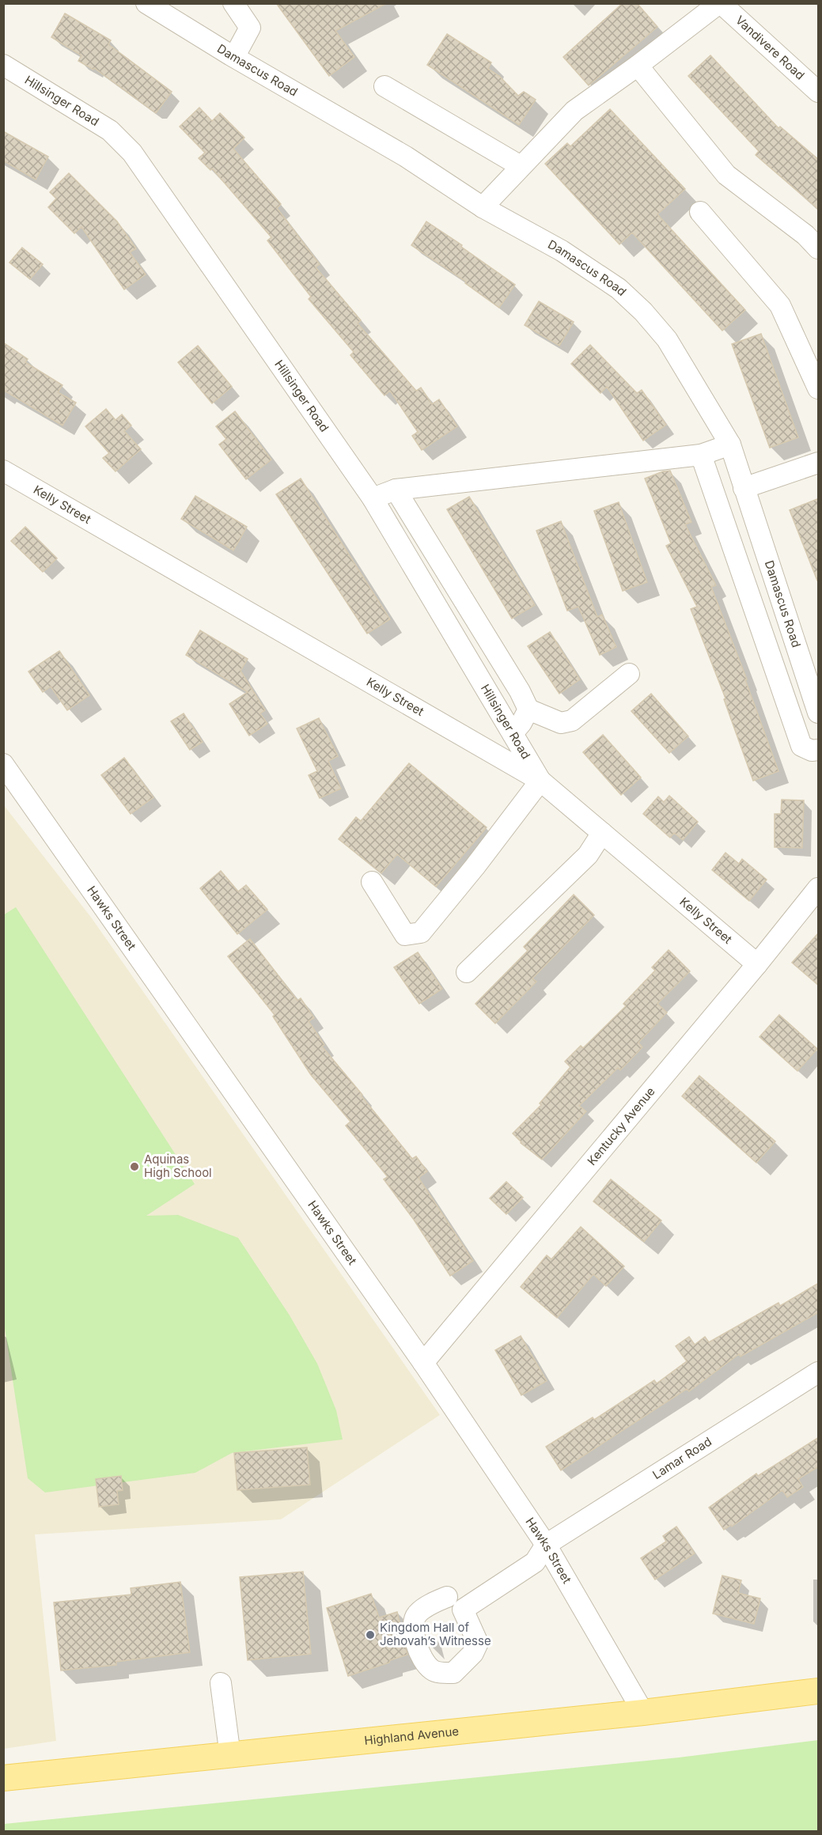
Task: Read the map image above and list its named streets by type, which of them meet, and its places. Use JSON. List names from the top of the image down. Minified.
{"streets":{"main road":["Highland Avenue"],"street":["Vandivere Road","Damascus Road","Hillsinger Road","Kelly Street","Hawks Street","Kentucky Avenue","Lamar Road"]},"crossings":[["Hillsinger Road","Kelly Street"],["Kelly Street","Kentucky Avenue"],["Hawks Street","Kentucky Avenue"],["Hawks Street","Lamar Road"],["Hawks Street","Highland Avenue"]],"places":["Aquinas High School","Kingdom Hall of Jehovah’s Witnesse"]}
